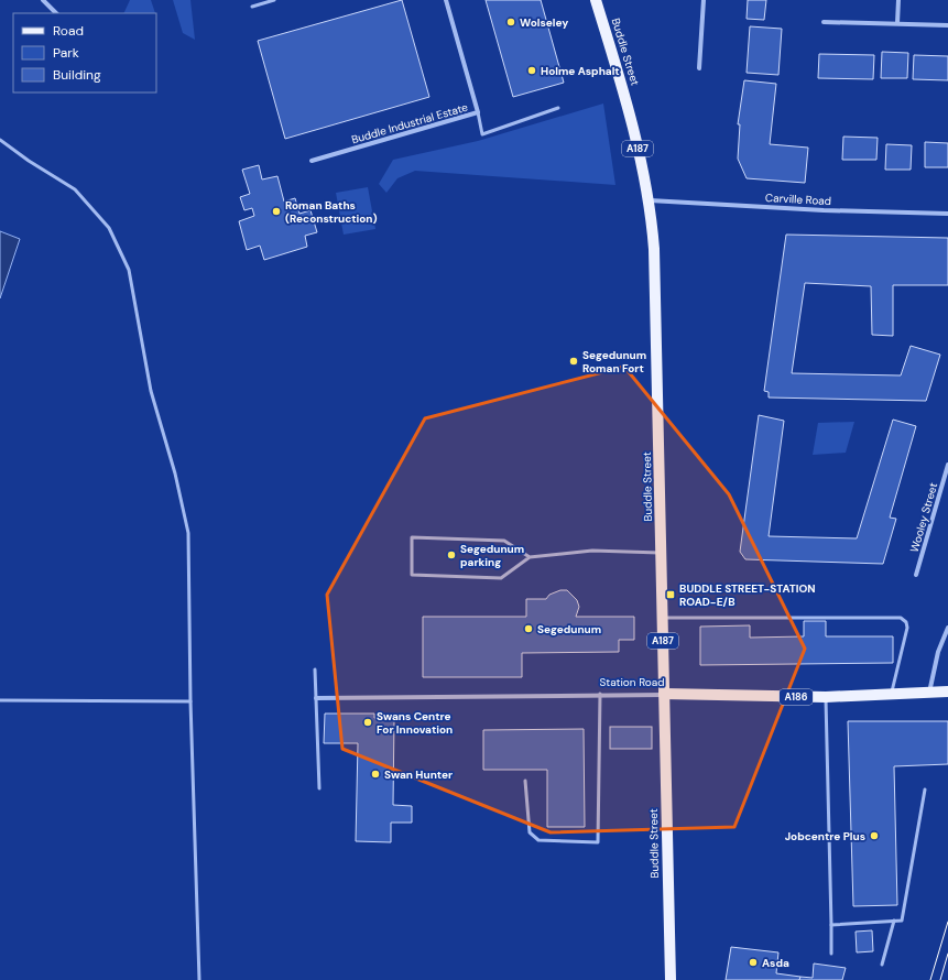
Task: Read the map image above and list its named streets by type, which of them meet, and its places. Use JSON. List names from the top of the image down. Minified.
{"streets":{"main road":["Buddle Street","A187","Station Road","A186"],"street":["Buddle Industrial Estate","Carville Road","Wooley Street"]},"crossings":[["Buddle Street","Carville Road"],["Buddle Street","Station Road"]],"places":{"other":["Wolseley","Holme Asphalt","Roman Baths (Reconstruction)","Segedunum Roman Fort","Segedunum parking","Segedunum","Swans Centre For Innovation","Swan Hunter","Jobcentre Plus","Asda"],"transit":["BUDDLE STREET-STATION ROAD-E/B"]},"legend":["Road","Park","Building"]}
